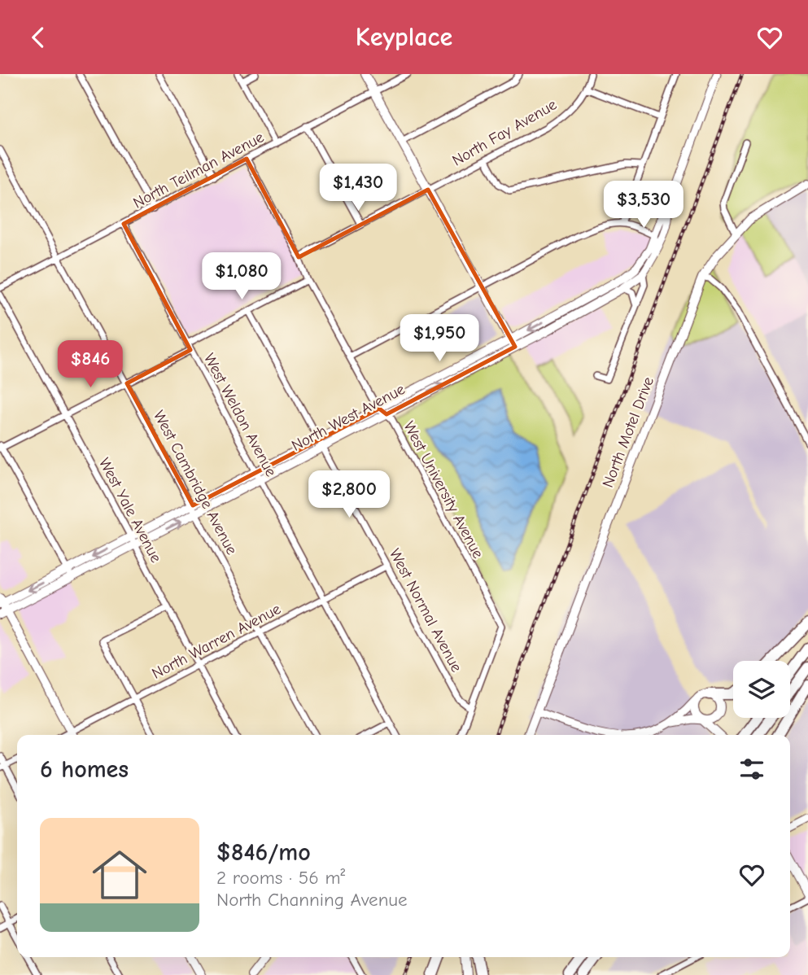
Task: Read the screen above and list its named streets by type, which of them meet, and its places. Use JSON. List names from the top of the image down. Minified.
{"streets":{"main road":["North West Avenue","North Motel Drive"],"street":["North Fay Avenue","North Teilman Avenue","West Weldon Avenue","West Cambridge Avenue","West University Avenue","West Yale Avenue","West Normal Avenue","North Warren Avenue"]},"crossings":[["North Fay Avenue","West University Avenue"],["North Teilman Avenue","West Weldon Avenue"],["North Teilman Avenue","West Cambridge Avenue"],["North Teilman Avenue","West University Avenue"],["West Weldon Avenue","North West Avenue"],["West Weldon Avenue","North Warren Avenue"],["North West Avenue","West Cambridge Avenue"],["North West Avenue","West University Avenue"],["North West Avenue","West Yale Avenue"],["North West Avenue","West Normal Avenue"],["West Cambridge Avenue","North Warren Avenue"],["West University Avenue","West Normal Avenue"],["West Yale Avenue","North Warren Avenue"],["West Normal Avenue","North Warren Avenue"]],"page":{"header":"Keyplace","price":["$1,430","$3,530","$1,080","$1,950","$846","$2,800"],"heading":"6 homes","list":[{"name":"$846/mo","note":"2 rooms · 56 m² · North Channing Avenue"}]}}
